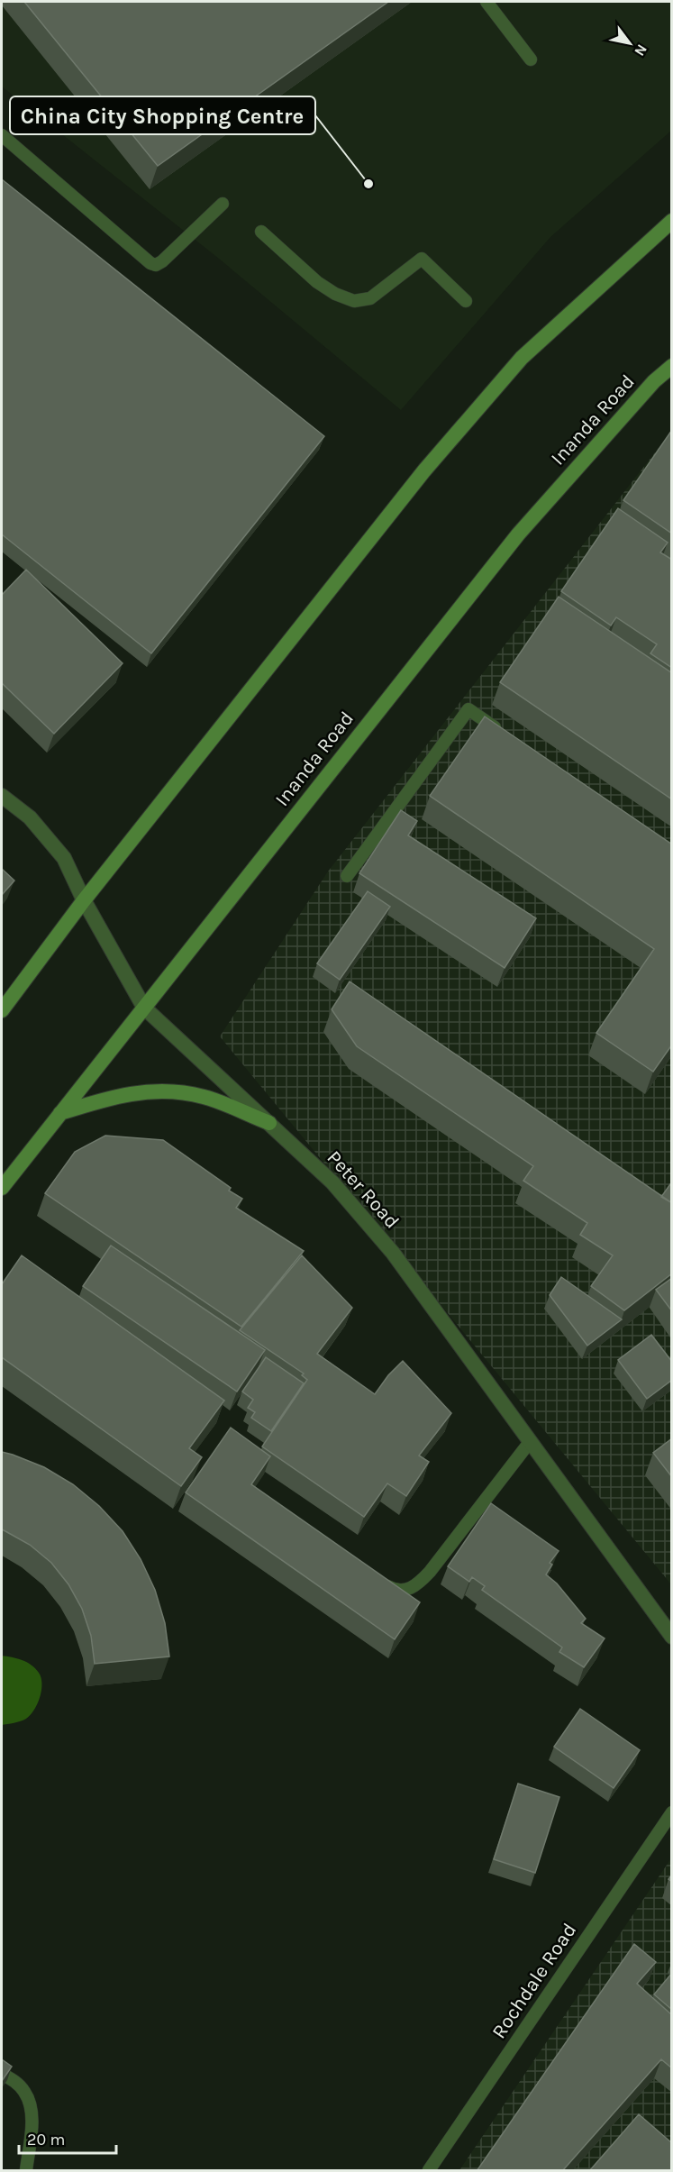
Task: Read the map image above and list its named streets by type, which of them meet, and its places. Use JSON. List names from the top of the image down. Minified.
{"streets":{"main road":["Inanda Road"],"street":["Peter Road"],"lane":["Rochdale Road"]},"crossings":[["Inanda Road","Peter Road"]],"places":["China City Shopping Centre"],"scale_bar":"20 m","north":"bottom right"}
